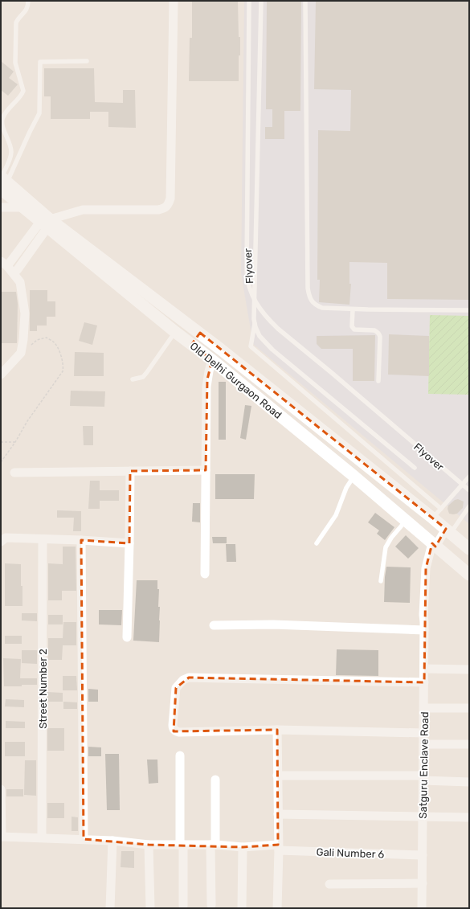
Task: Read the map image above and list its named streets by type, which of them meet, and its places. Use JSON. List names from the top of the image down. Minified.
{"streets":{"main road":["Old Delhi Gurgaon Road"],"street":["Street Number 2","Satguru Enclave Road","Gali Number 6"],"lane":["Flyover"]},"crossings":[["Old Delhi Gurgaon Road","Satguru Enclave Road"],["Street Number 2","Gali Number 6"],["Satguru Enclave Road","Gali Number 6"]]}
